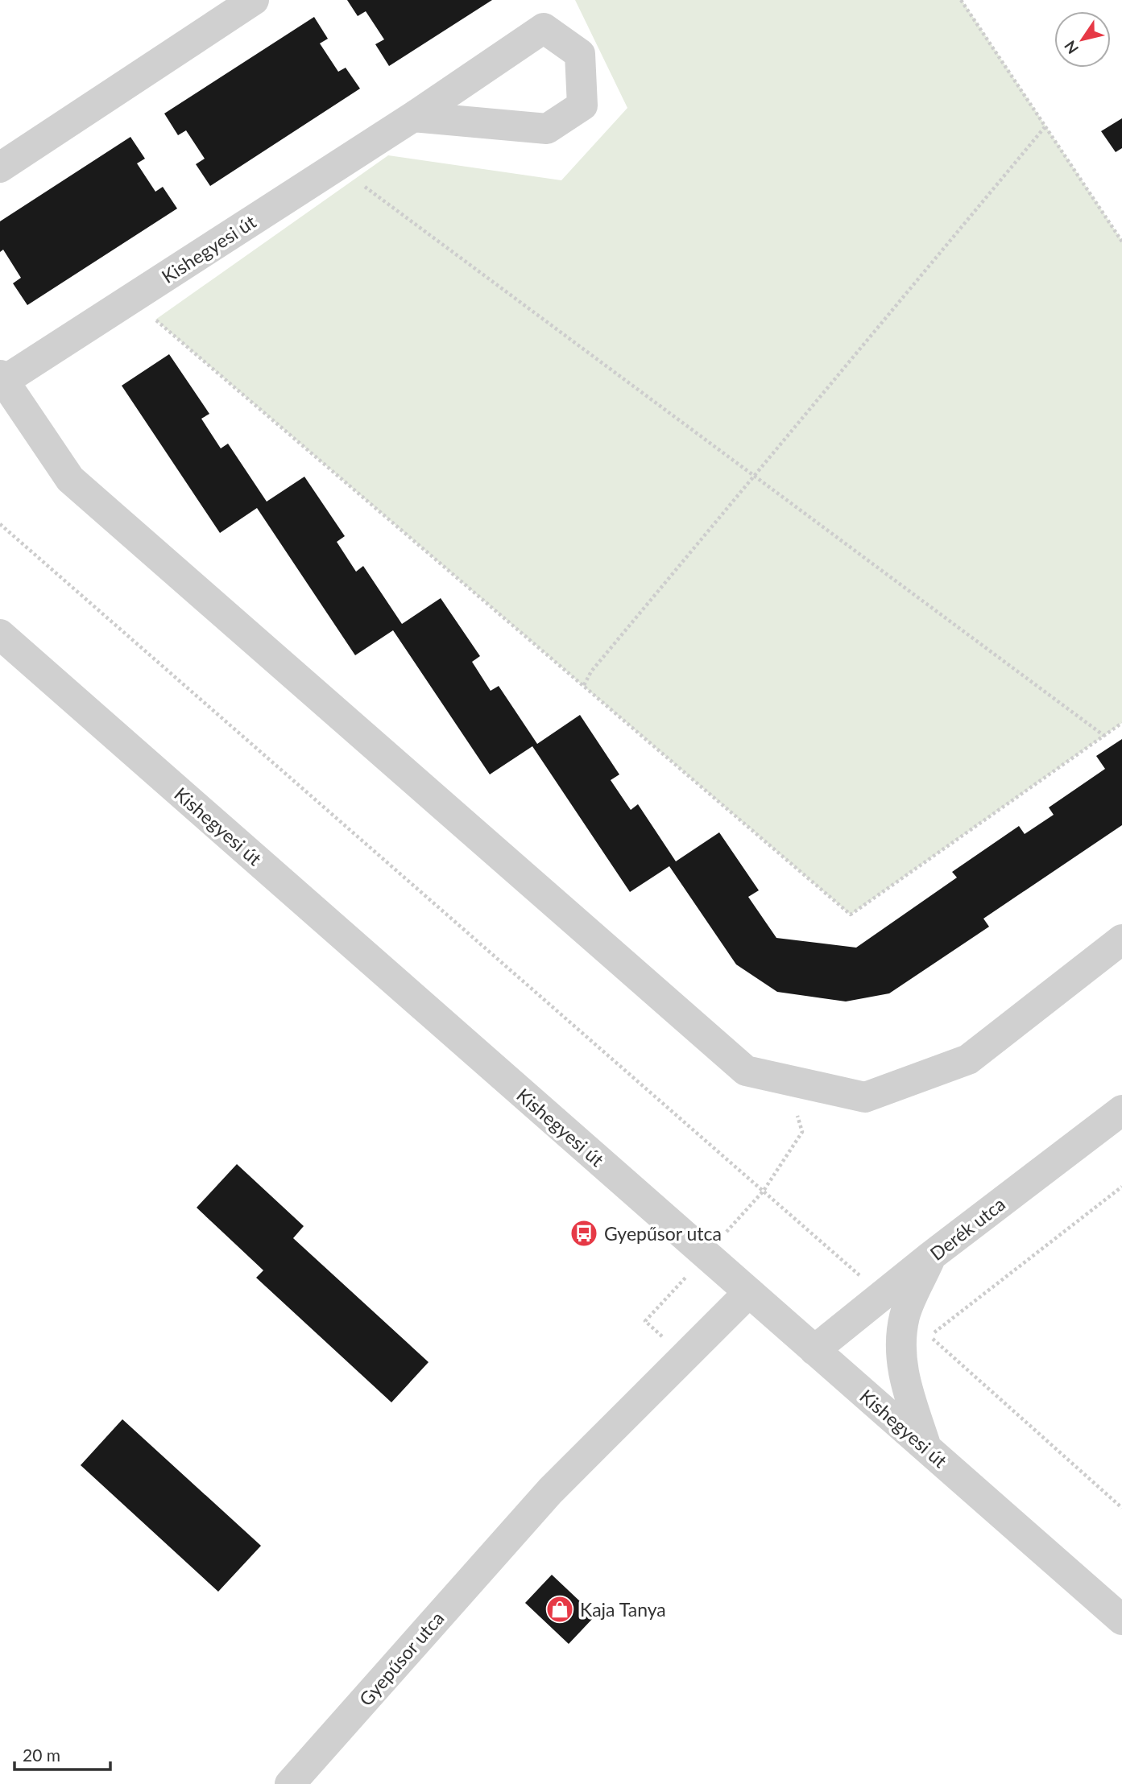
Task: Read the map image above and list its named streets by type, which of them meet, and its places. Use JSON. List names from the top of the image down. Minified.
{"streets":{"street":["Kishegyesi út","Derék utca","Gyepűsor utca"]},"crossings":[["Kishegyesi út","Derék utca"],["Kishegyesi út","Gyepűsor utca"]],"places":{"bus stop":["Gyepűsor utca"],"shop":["Kaja Tanya"]},"scale_bar":"20 m","north":"bottom left"}
